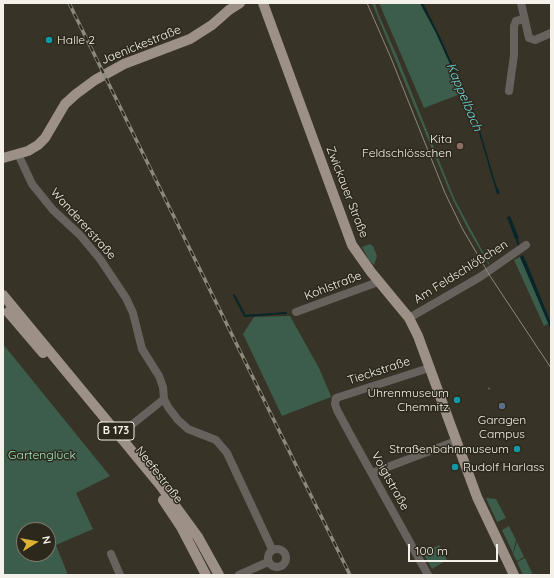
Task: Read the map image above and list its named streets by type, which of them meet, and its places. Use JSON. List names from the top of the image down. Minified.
{"streets":{"main road":["Jaenickestraße","Zwickauer Straße","B 173","Neefestraße"],"street":["Wandererstraße","Am Feldschlößchen","Kohlstraße","Tieckstraße","Voigtstraße"]},"crossings":[["Jaenickestraße","Wandererstraße"],["Zwickauer Straße","Am Feldschlößchen"],["Zwickauer Straße","Kohlstraße"],["Zwickauer Straße","Tieckstraße"],["Tieckstraße","Voigtstraße"]],"water":["Kappelbach"],"parks":["Gartenglück"],"places":["Halle 2","Kita Feldschlösschen","Uhrenmuseum Chemnitz","Garagen Campus","Straßenbahnmuseum","Rudolf Harlass"],"scale_bar":"100 m","north":"right"}
